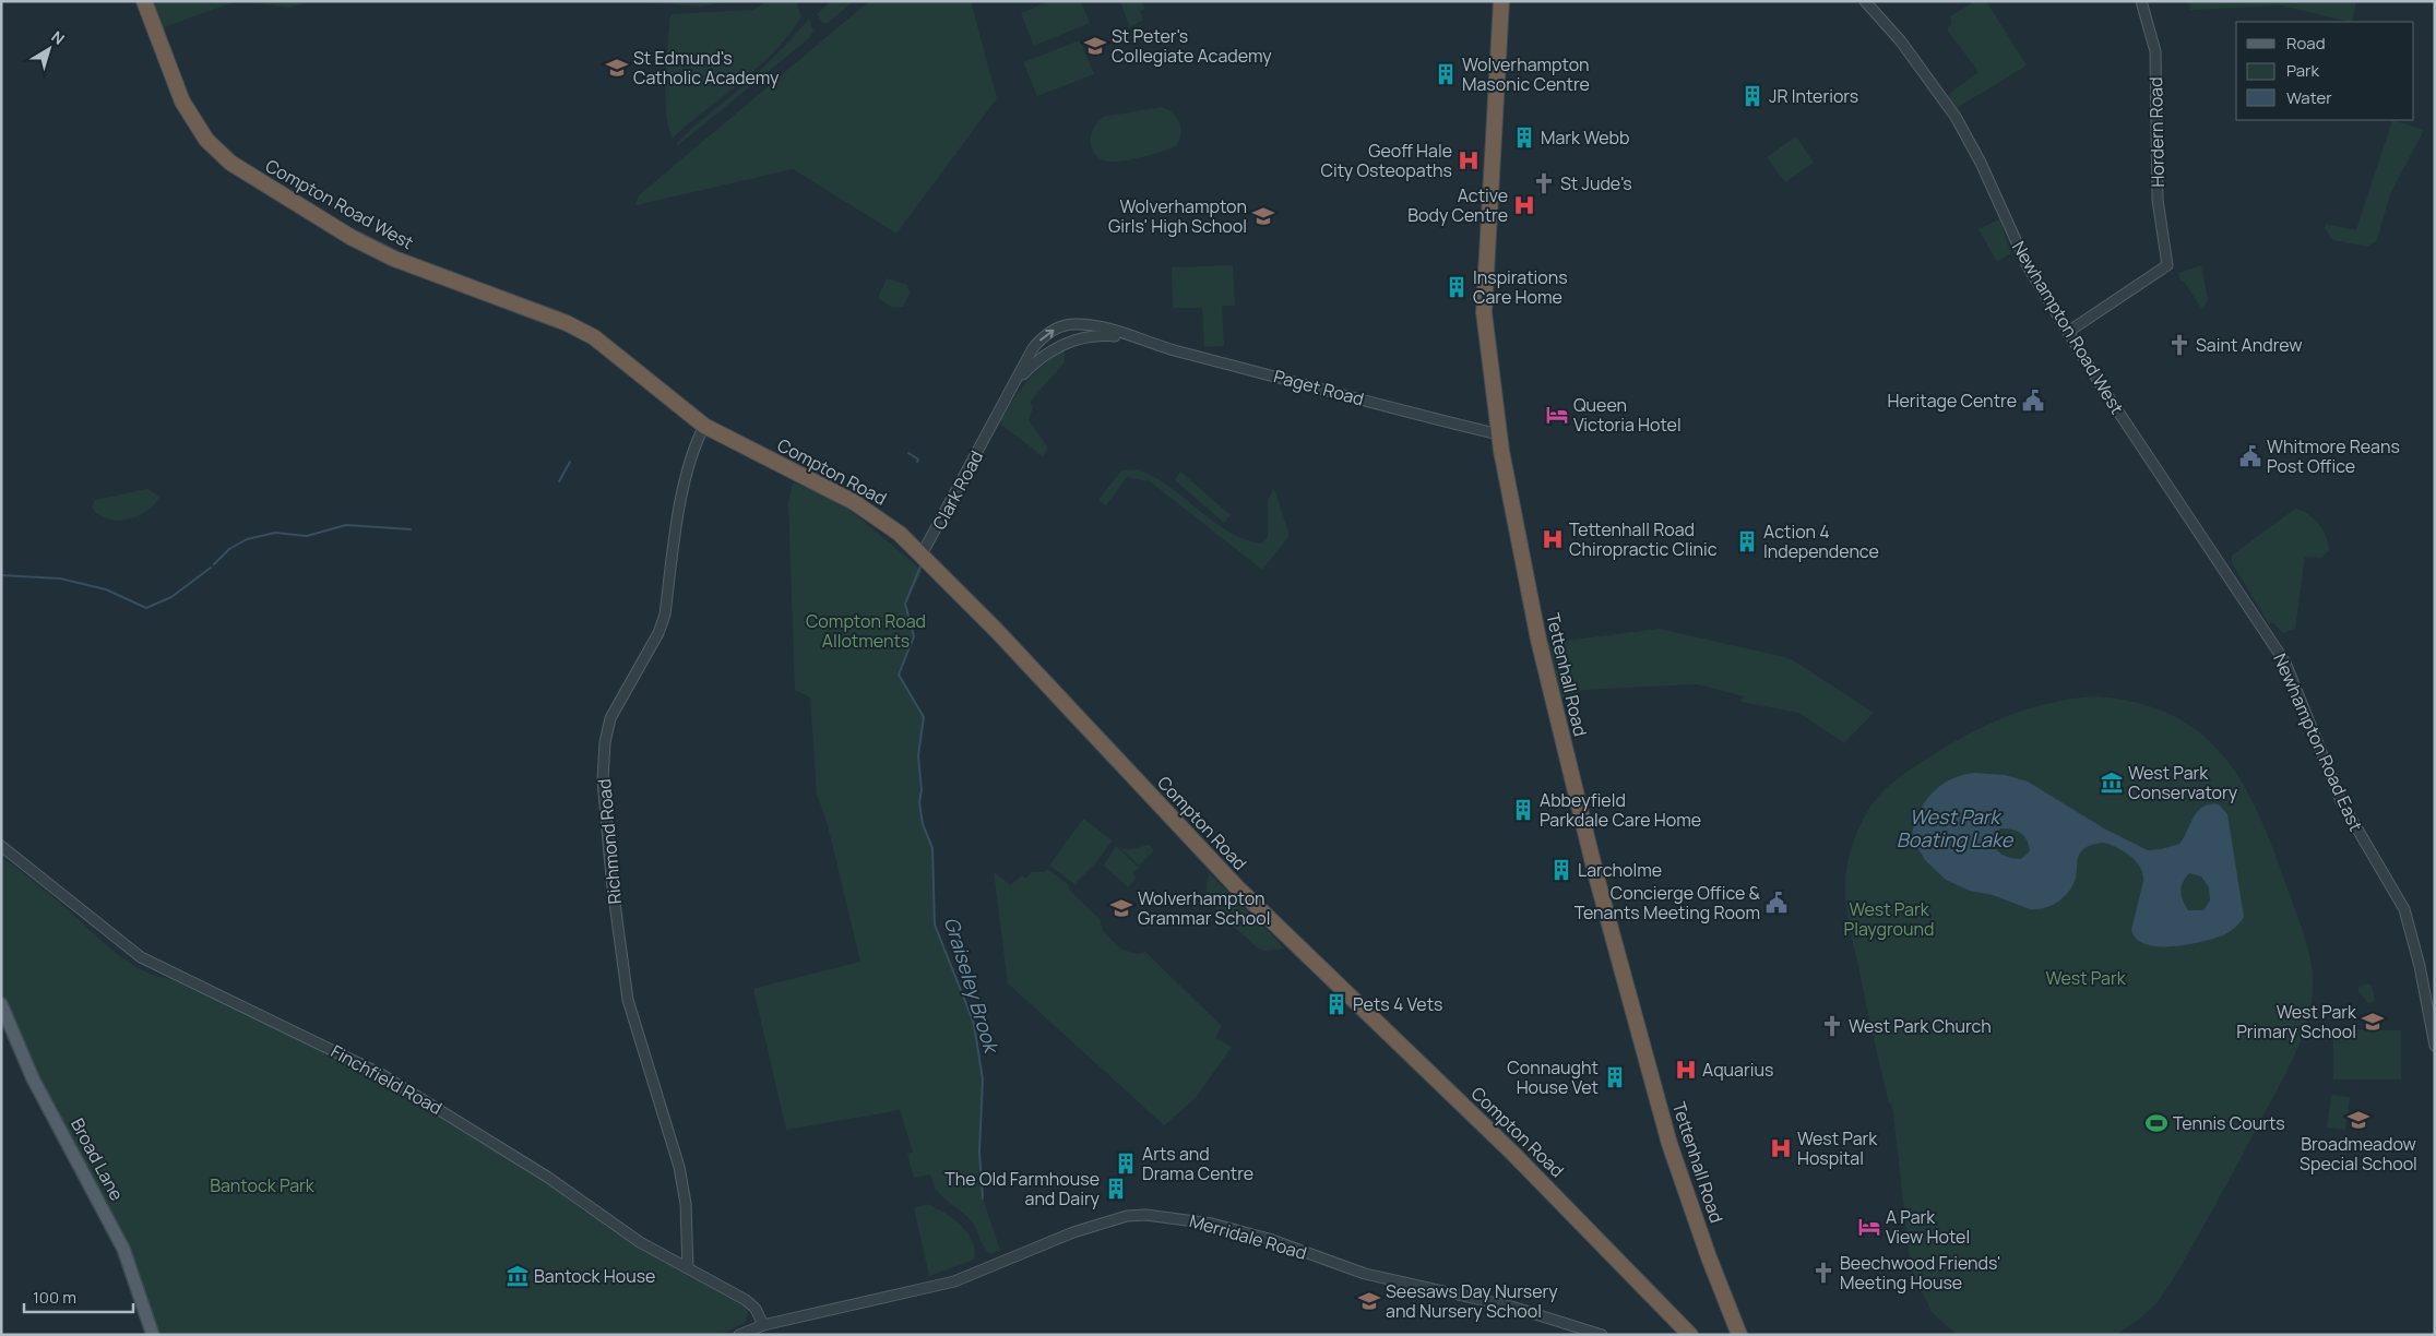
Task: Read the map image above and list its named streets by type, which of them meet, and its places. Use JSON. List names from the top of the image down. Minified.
{"streets":{"highway":["Compton Road West","Compton Road","Tettenhall Road"],"main road":["Broad Lane"],"street":["Hordern Road","Newhampton Road West","Paget Road","Clark Road","Newhampton Road East","Richmond Road","Finchfield Road","Merridale Road"]},"crossings":[["Hordern Road","Newhampton Road West"],["Compton Road West","Compton Road"],["Compton Road West","Richmond Road"],["Newhampton Road West","Newhampton Road East"],["Paget Road","Clark Road"],["Paget Road","Tettenhall Road"],["Compton Road","Clark Road"],["Compton Road","Richmond Road"],["Richmond Road","Finchfield Road"],["Finchfield Road","Merridale Road"]],"water":["West Park Boating Lake","Graiseley Brook"],"parks":["Compton Road Allotments","West Park Playground","West Park","Bantock Park"],"places":{"school or university":["St Peter's Collegiate Academy","St Edmund's Catholic Academy","Wolverhampton Girls' High School","Wolverhampton Grammar School","West Park Primary School","Broadmeadow Special School","Seesaws Day Nursery and Nursery School"],"building":["Wolverhampton Masonic Centre","JR Interiors","Mark Webb","Inspirations Care Home","Action 4 Independence","Abbeyfield Parkdale Care Home","Larcholme","Pets 4 Vets","Connaught House Vet","Arts and Drama Centre","The Old Farmhouse and Dairy"],"hospital":["Geoff Hale City Osteopaths","Active Body Centre","Tettenhall Road Chiropractic Clinic","Aquarius","West Park Hospital"],"church":["St Jude's","Saint Andrew","West Park Church","Beechwood Friends' Meeting House"],"public building":["Heritage Centre","Whitmore Reans Post Office","Concierge Office & Tenants Meeting Room"],"hotel":["Queen Victoria Hotel","A Park View Hotel"],"museum":["West Park Conservatory","Bantock House"],"sports":["Tennis Courts"]},"legend":["Road","Park","Water"],"scale_bar":"100 m","north":"top right"}
